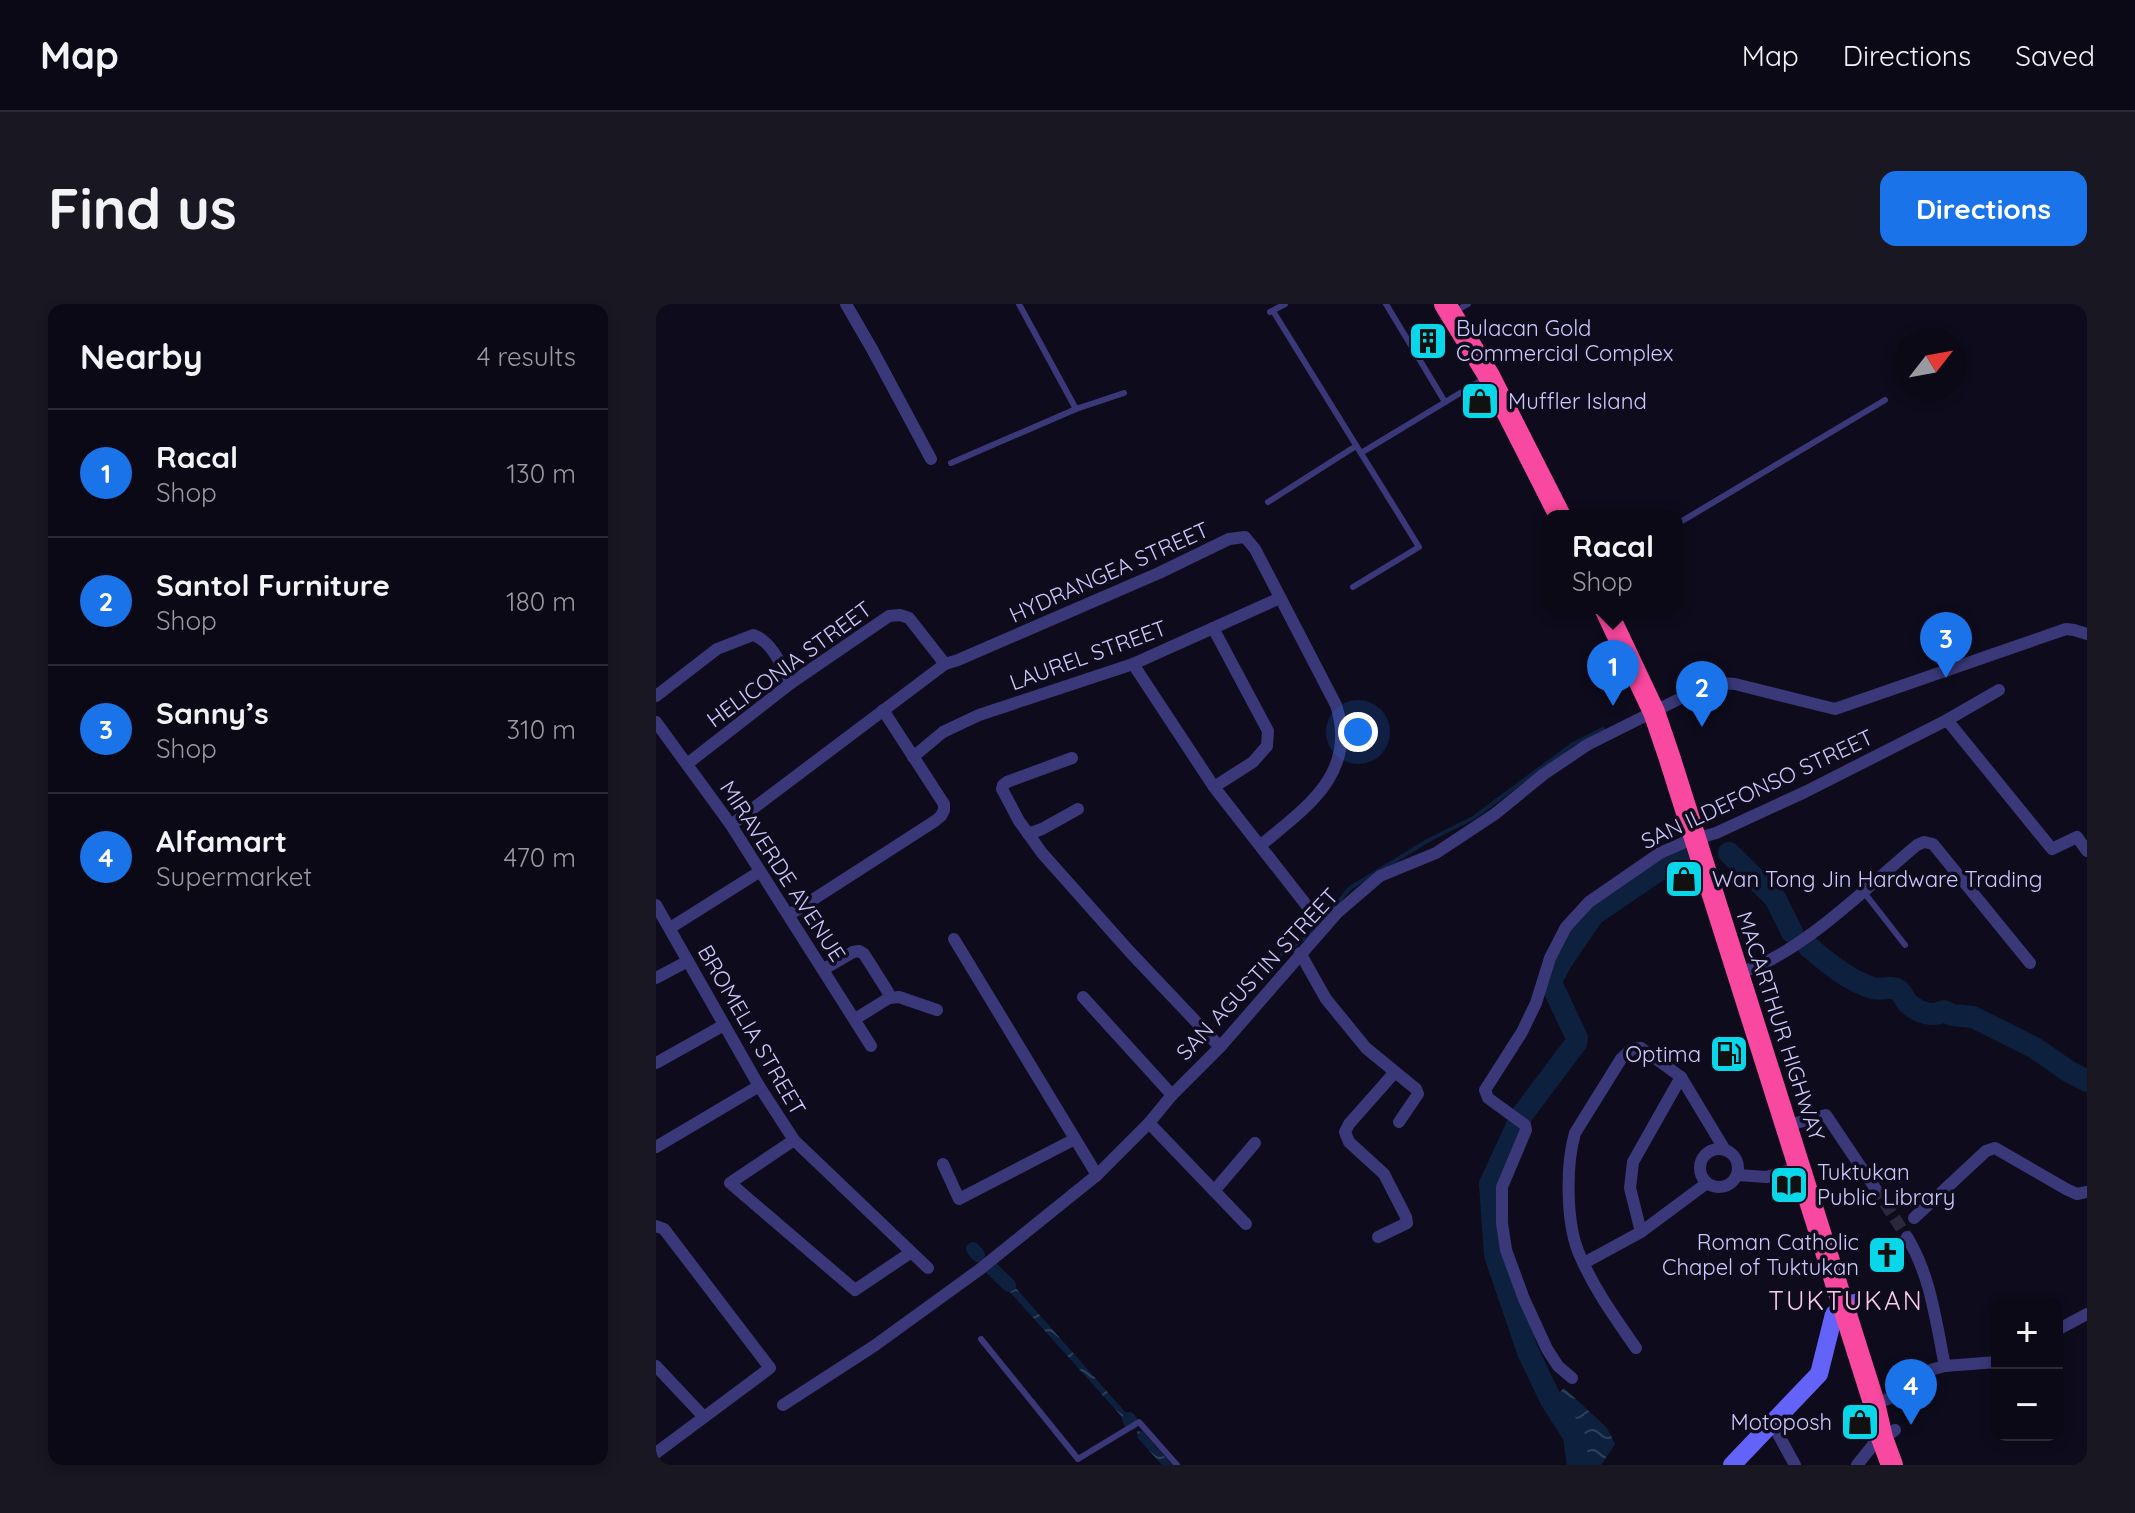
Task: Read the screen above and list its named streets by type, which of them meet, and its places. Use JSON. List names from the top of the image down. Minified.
{"streets":{"highway":["MACARTHUR HIGHWAY"],"street":["HYDRANGEA STREET","LAUREL STREET","HELICONIA STREET","SAN ILDEFONSO STREET","MIRAVERDE AVENUE","SAN AGUSTIN STREET","BROMELIA STREET"]},"crossings":[["HYDRANGEA STREET","LAUREL STREET"],["HYDRANGEA STREET","HELICONIA STREET"],["HYDRANGEA STREET","MIRAVERDE AVENUE"],["HELICONIA STREET","MIRAVERDE AVENUE"],["SAN ILDEFONSO STREET","MACARTHUR HIGHWAY"],["SAN AGUSTIN STREET","MACARTHUR HIGHWAY"]],"districts":["TUKTUKAN"],"places":{"building":["Bulacan Gold Commercial Complex"],"shop":["Muffler Island","Wan Tong Jin Hardware Trading","Motoposh"],"fuel station":["Optima"],"library":["Tuktukan Public Library"],"church":["Roman Catholic Chapel of Tuktukan"]},"north":"top right","page":{"header":"Map","nav":["Map","Directions","Saved"],"buttons":"Directions","title":"Find us","heading":["Nearby","4 results"],"list":[{"mark":"1","name":"Racal","note":"Shop","value":"130 m"},{"mark":"2","name":"Santol Furniture","note":"Shop","value":"180 m"},{"mark":"3","name":"Sanny’s","note":"Shop","value":"310 m"},{"mark":"4","name":"Alfamart","note":"Supermarket","value":"470 m"}],"popup":["Racal","Shop"],"pins":["3","1","2","4"],"map_buttons":["+","−"]}}
